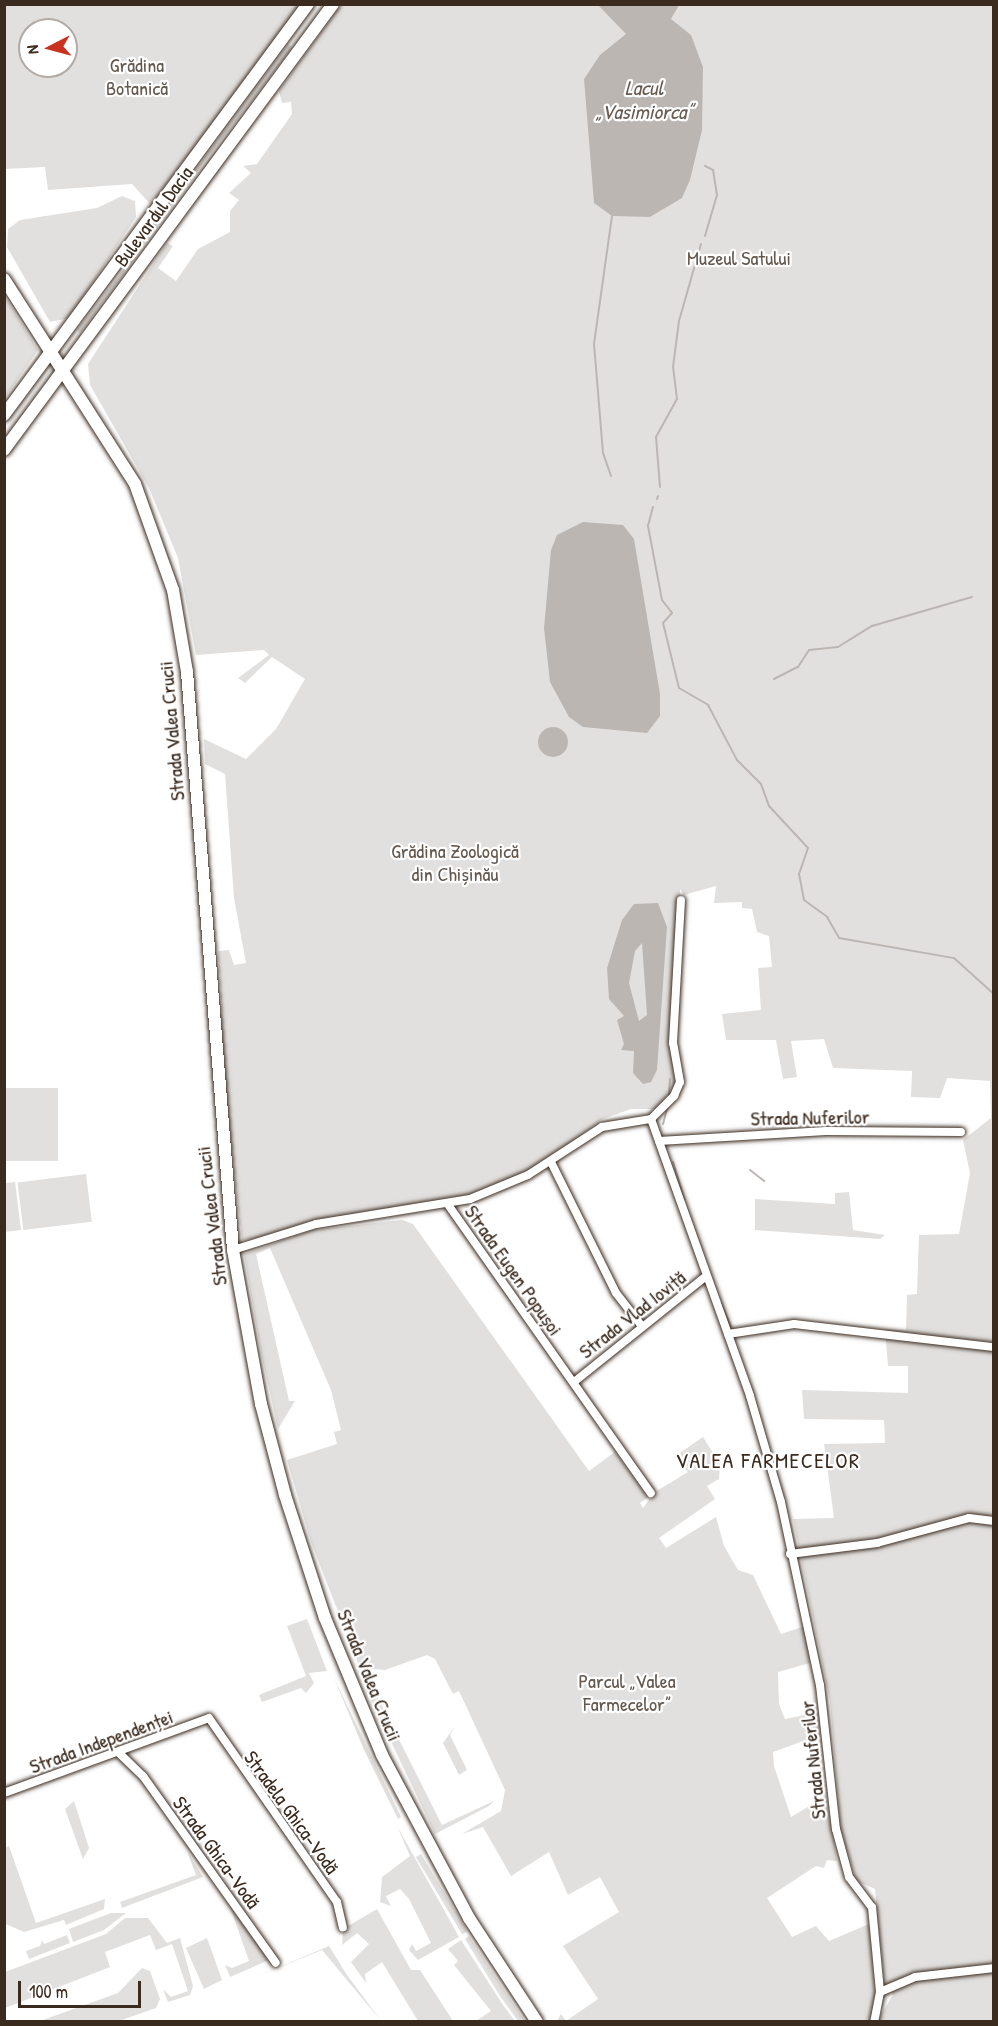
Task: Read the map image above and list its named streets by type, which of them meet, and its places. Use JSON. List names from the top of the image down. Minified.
{"streets":{"main road":["Bulevardul Dacia","Strada Valea Crucii"],"street":["Strada Nuferilor","Strada Eugen Popușoi","Strada Vlad Ioviță","Strada Independenței","Stradela Ghica-Vodă","Strada Ghica-Vodă"]},"crossings":[["Bulevardul Dacia","Strada Valea Crucii"],["Strada Nuferilor","Strada Vlad Ioviță"],["Strada Eugen Popușoi","Strada Vlad Ioviță"],["Strada Independenței","Stradela Ghica-Vodă"],["Strada Independenței","Strada Ghica-Vodă"]],"districts":["VALEA FARMECELOR"],"water":["Lacul „Vasimiorca”"],"parks":["Grădina Botanică","Muzeul Satului","Grădina Zoologică din Chișinău","Parcul „Valea Farmecelor”"],"scale_bar":"100 m","north":"left"}
